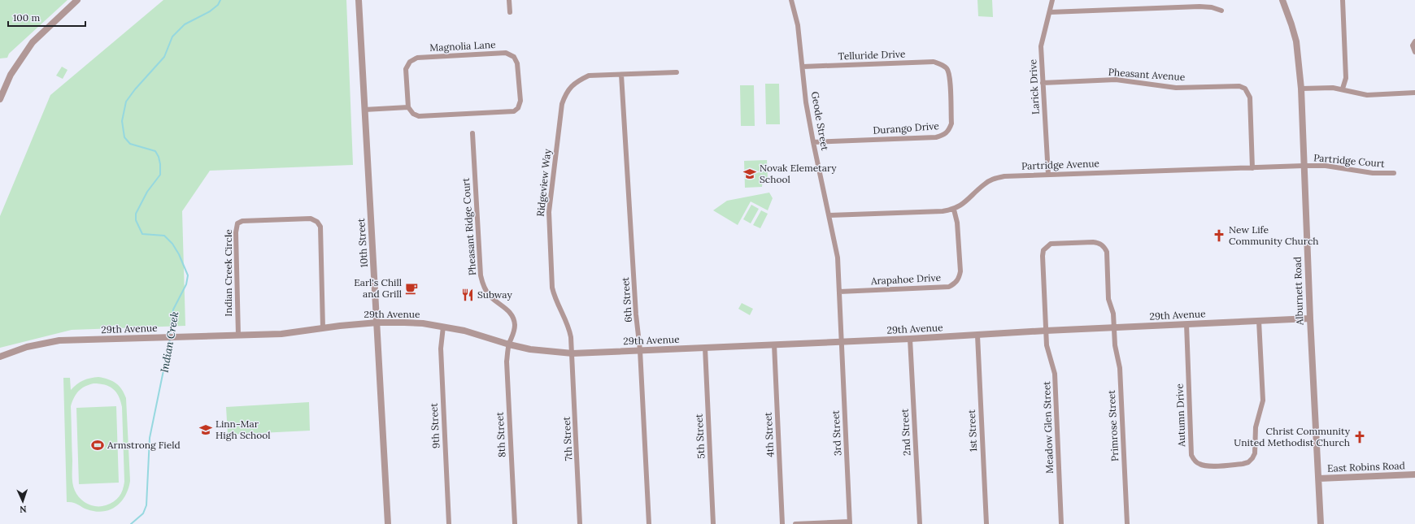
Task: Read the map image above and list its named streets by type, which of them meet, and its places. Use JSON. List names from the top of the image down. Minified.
{"streets":{"street":["Magnolia Lane","Telluride Drive","Pheasant Avenue","Larick Drive","Geode Street","Durango Drive","Partridge Court","Partridge Avenue","Ridgeview Way","Pheasant Ridge Court","10th Street","Indian Creek Circle","Arapahoe Drive","Alburnett Road","6th Street","29th Avenue","Autumn Drive","9th Street","Primrose Street","Meadow Glen Street","1st Street","2nd Street","3rd Street","8th Street","4th Street","5th Street","7th Street","East Robins Road"]},"crossings":[["Telluride Drive","Geode Street"],["Telluride Drive","Durango Drive"],["Pheasant Avenue","Larick Drive"],["Pheasant Avenue","Partridge Avenue"],["Larick Drive","Partridge Avenue"],["Geode Street","Durango Drive"],["Geode Street","Partridge Avenue"],["Geode Street","Arapahoe Drive"],["Geode Street","29th Avenue"],["Geode Street","3rd Street"],["Partridge Court","Partridge Avenue"],["Partridge Court","Alburnett Road"],["Partridge Avenue","Arapahoe Drive"],["Partridge Avenue","Alburnett Road"],["Ridgeview Way","6th Street"],["Ridgeview Way","29th Avenue"],["Ridgeview Way","7th Street"],["Pheasant Ridge Court","29th Avenue"],["Pheasant Ridge Court","8th Street"],["10th Street","29th Avenue"],["Indian Creek Circle","29th Avenue"],["Alburnett Road","29th Avenue"],["Alburnett Road","East Robins Road"],["6th Street","29th Avenue"],["29th Avenue","Autumn Drive"],["29th Avenue","9th Street"],["29th Avenue","Primrose Street"],["29th Avenue","Meadow Glen Street"],["29th Avenue","1st Street"],["29th Avenue","2nd Street"],["29th Avenue","3rd Street"],["29th Avenue","8th Street"],["29th Avenue","4th Street"],["29th Avenue","5th Street"],["29th Avenue","7th Street"],["Primrose Street","Meadow Glen Street"]],"water":["Indian Creek"],"places":{"school or university":["Novak Elemetary School","Linn-Mar High School"],"church":["New Life Community Church","Christ Community United Methodist Church"],"cafe":["Earl's Chill and Grill"],"restaurant":["Subway"],"sports":["Armstrong Field"]},"scale_bar":"100 m","north":"bottom"}
